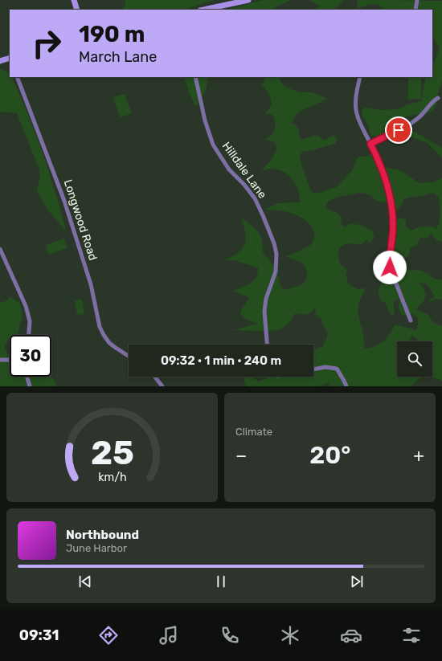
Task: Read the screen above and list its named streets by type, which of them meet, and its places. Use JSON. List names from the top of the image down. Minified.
{"streets":{"street":["Hilldale Lane","Longwood Road"]},"page":{"turn":["190 m","March Lane"],"limit":"30","trip":"09:32 · 1 min · 240 m","tile":"Climate","heat":["−","20°","+"],"song":["Northbound","June Harbor"],"tabs":"09:31","gauge":["25","km/h"]}}
